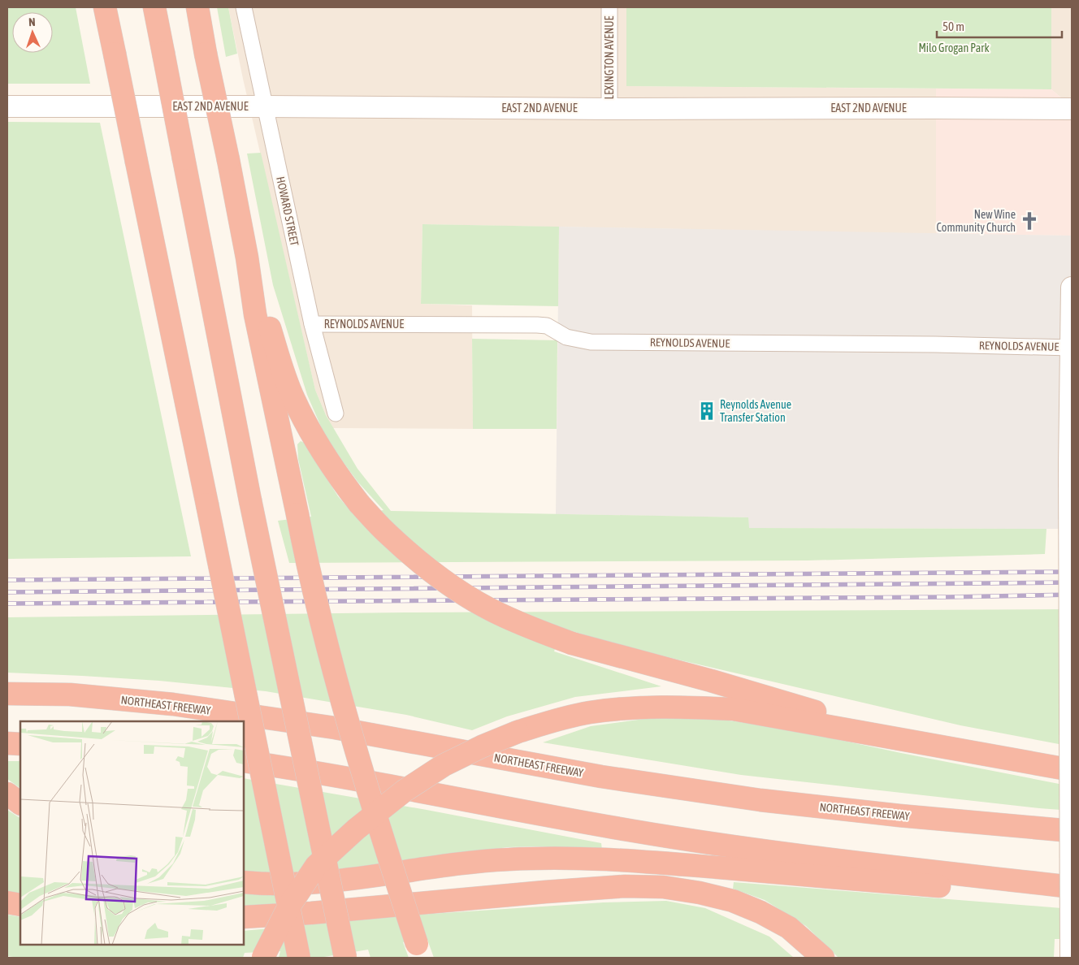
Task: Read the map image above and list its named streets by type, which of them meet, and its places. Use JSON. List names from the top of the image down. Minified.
{"streets":{"highway":["NORTHEAST FREEWAY"],"street":["LEXINGTON AVENUE","EAST 2ND AVENUE","HOWARD STREET","REYNOLDS AVENUE"]},"crossings":[["LEXINGTON AVENUE","EAST 2ND AVENUE"],["EAST 2ND AVENUE","HOWARD STREET"],["HOWARD STREET","REYNOLDS AVENUE"]],"parks":["Milo Grogan Park"],"places":{"church":["New Wine Community Church"],"building":["Reynolds Avenue Transfer Station"]},"scale_bar":"50 m","north":"top"}
